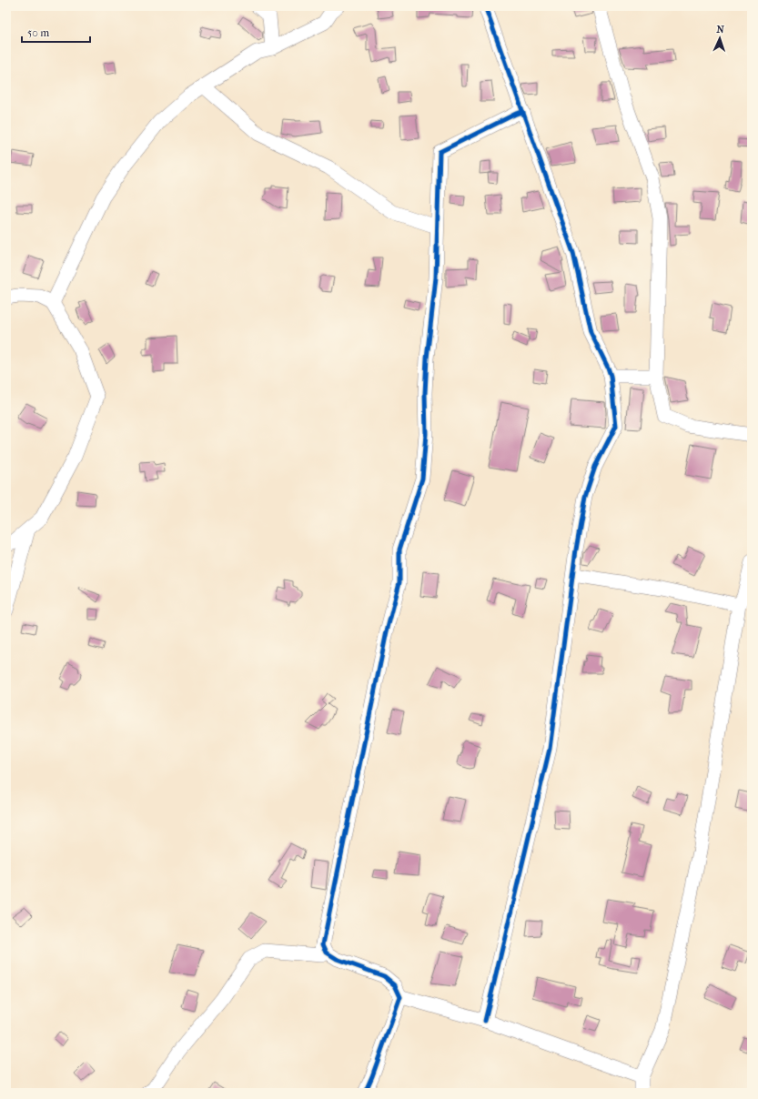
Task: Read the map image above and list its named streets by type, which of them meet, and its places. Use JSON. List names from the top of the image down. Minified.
{"scale_bar":"50 m","north":"top"}
